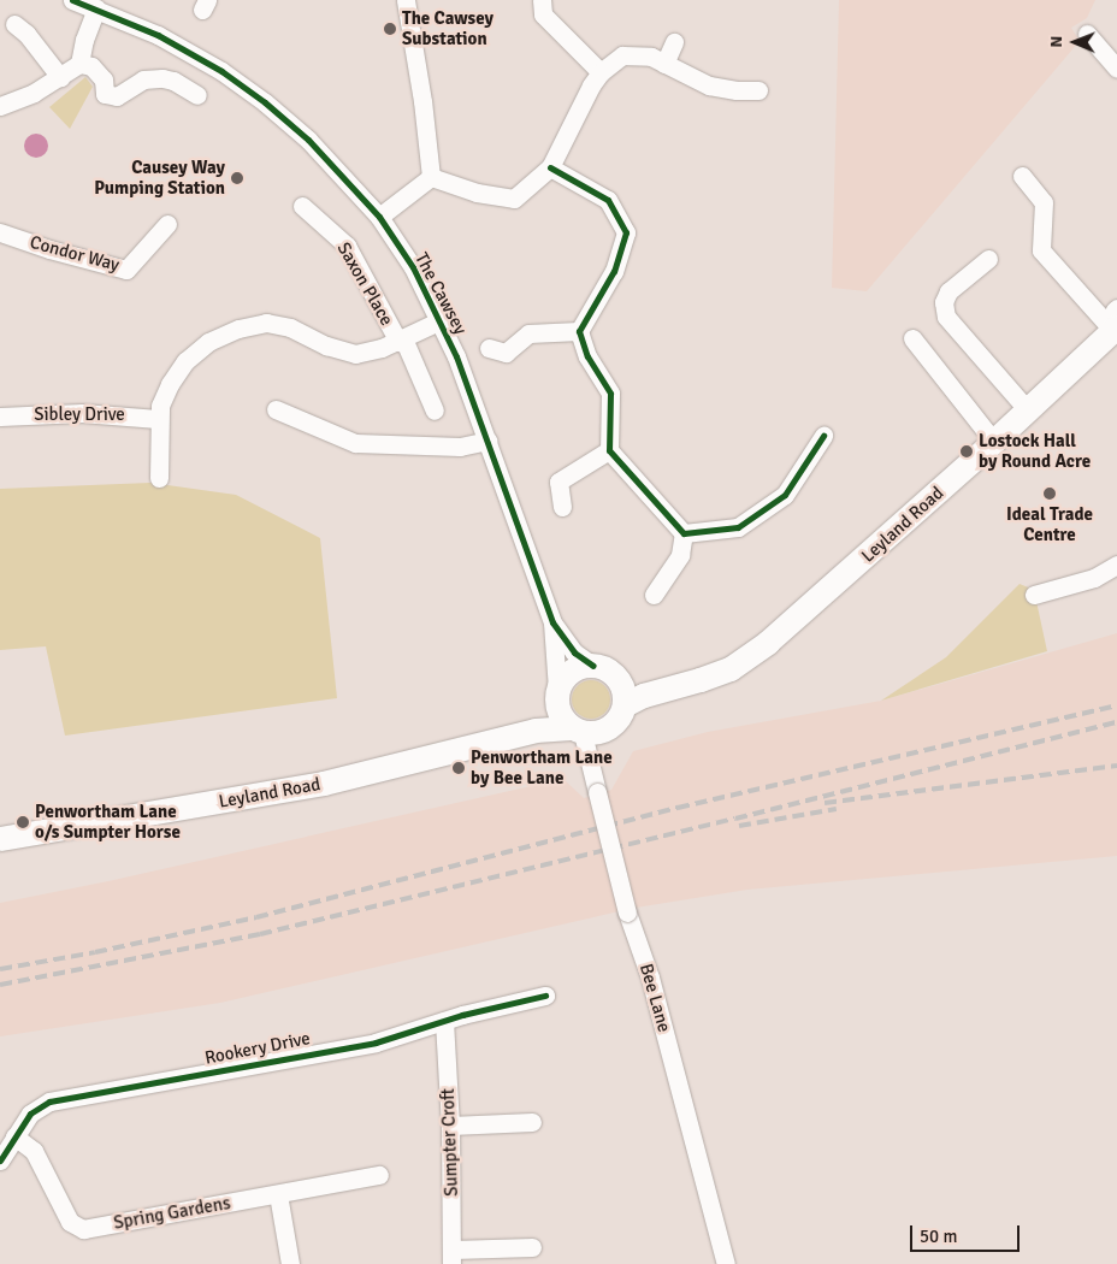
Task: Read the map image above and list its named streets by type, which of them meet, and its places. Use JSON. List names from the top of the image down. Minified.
{"streets":{"main road":["Leyland Road"],"street":["Condor Way","Saxon Place","The Cawsey","Sibley Drive","Bee Lane","Rookery Drive","Sumpter Croft","Spring Gardens"]},"crossings":[["Saxon Place","The Cawsey"],["Saxon Place","Sibley Drive"],["The Cawsey","Leyland Road"],["The Cawsey","Bee Lane"],["Leyland Road","Bee Lane"],["Rookery Drive","Sumpter Croft"],["Rookery Drive","Spring Gardens"]],"places":["The Cawsey Substation","Causey Way Pumping Station","Lostock Hall by Round Acre","Ideal Trade Centre","Penwortham Lane by Bee Lane","Penwortham Lane o/s Sumpter Horse"],"scale_bar":"50 m","north":"left"}
